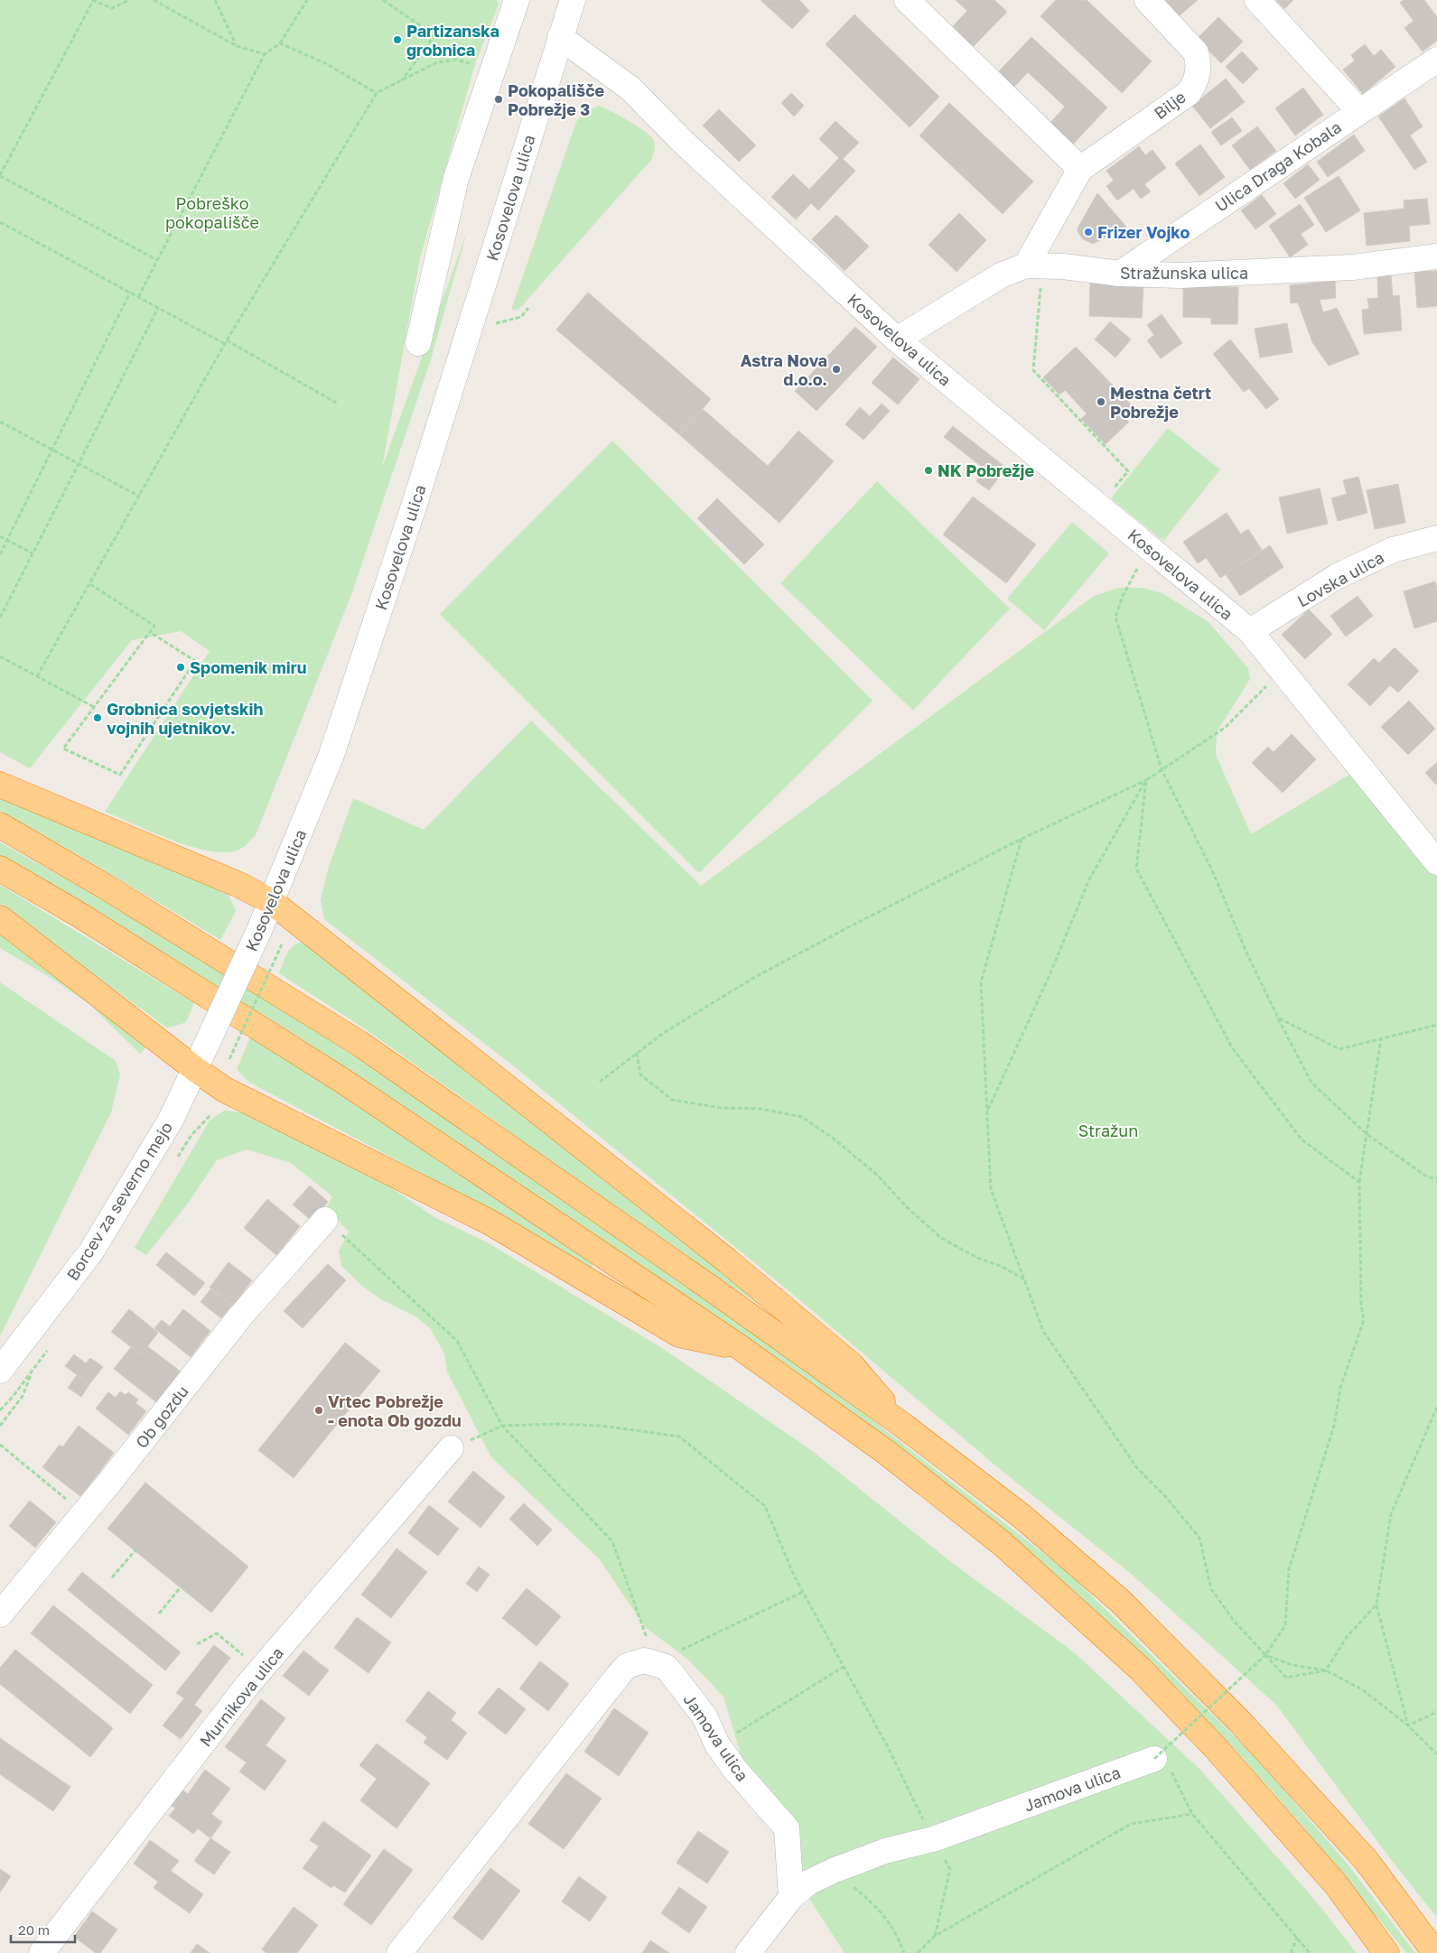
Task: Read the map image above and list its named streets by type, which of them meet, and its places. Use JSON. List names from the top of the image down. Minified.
{"streets":{"street":["Bilje","Ulica Draga Kobala","Kosovelova ulica","Stražunska ulica","Lovska ulica","Borcev za severno mejo","Ob gozdu","Murnikova ulica","Jamova ulica"]},"crossings":[["Bilje","Stražunska ulica"],["Ulica Draga Kobala","Stražunska ulica"],["Kosovelova ulica","Stražunska ulica"],["Kosovelova ulica","Lovska ulica"],["Kosovelova ulica","Borcev za severno mejo"]],"parks":["Pobreško pokopališče","Stražun"],"places":["Partizanska grobnica","Pokopališče Pobrežje 3","Frizer Vojko","Astra Nova d.o.o.","Mestna četrt Pobrežje","NK Pobrežje","Spomenik miru","Grobnica sovjetskih vojnih ujetnikov.","Vrtec Pobrežje - enota Ob gozdu"],"scale_bar":"20 m"}
